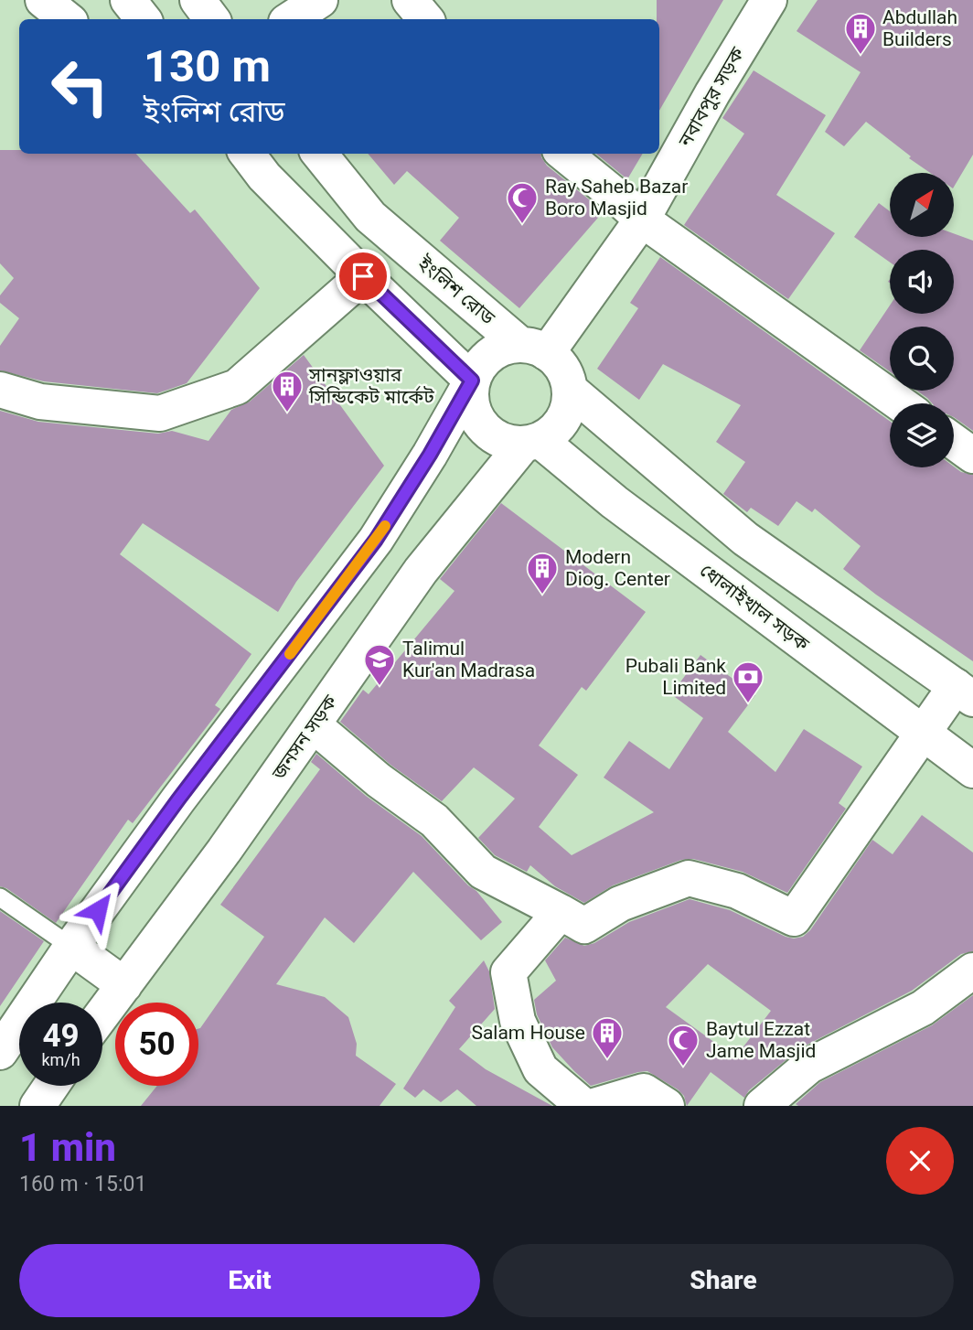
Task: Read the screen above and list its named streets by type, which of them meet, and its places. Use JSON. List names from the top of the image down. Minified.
{"streets":{"main road":["নবাবপুর সড়ক","ইংলিশ রোড","ধোলাইখাল সড়ক","জনসন সড়ক"]},"crossings":[["নবাবপুর সড়ক","ইংলিশ রোড"],["নবাবপুর সড়ক","ধোলাইখাল সড়ক"],["নবাবপুর সড়ক","জনসন সড়ক"],["ইংলিশ রোড","ধোলাইখাল সড়ক"],["ইংলিশ রোড","জনসন সড়ক"],["ধোলাইখাল সড়ক","জনসন সড়ক"]],"places":{"building":["Abdullah Builders","সানফ্লাওয়ার সিন্ডিকেট মার্কেট","Modern Diog. Center","Salam House"],"mosque":["Ray Saheb Bazar Boro Masjid","Baytul Ezzat Jame Masjid"],"school or university":["Talimul Kur'an Madrasa"],"bank":["Pubali Bank Limited"]},"north":"top right","page":{"turn":["130 m","ইংলিশ রোড"],"speed":"49 km/h","limit":"50","heading":["1 min","160 m · 15:01"],"buttons":["Exit","Share"]}}
